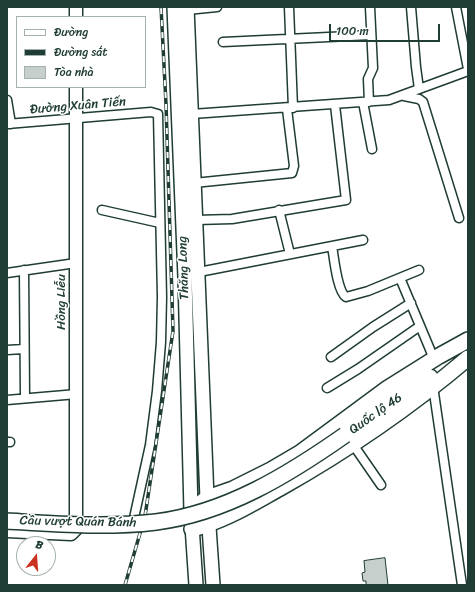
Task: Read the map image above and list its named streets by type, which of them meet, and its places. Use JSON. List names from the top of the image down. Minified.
{"streets":{"highway":["Quốc lộ 46","Cầu vượt Quán Bánh"],"main road":["Thăng Long"],"street":["Đường Xuân Tiến","Hồng Liễu"]},"crossings":[["Đường Xuân Tiến","Hồng Liễu"],["Quốc lộ 46","Cầu vượt Quán Bánh"]],"legend":["Đường","Đường sắt","Tòa nhà"],"scale_bar":"100 m","north":"top"}
